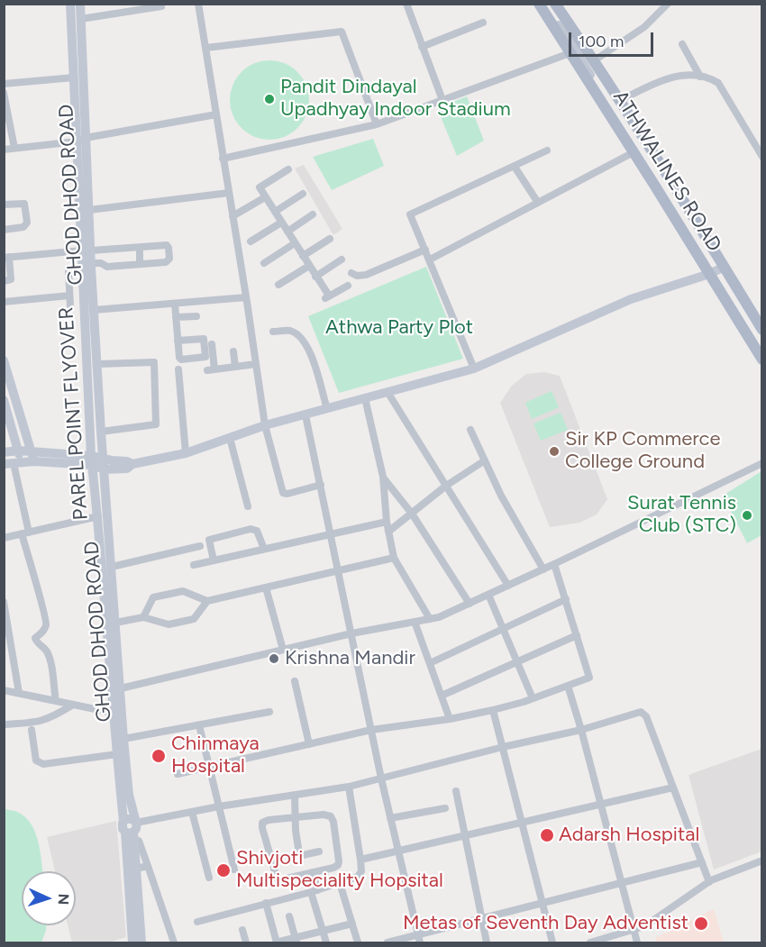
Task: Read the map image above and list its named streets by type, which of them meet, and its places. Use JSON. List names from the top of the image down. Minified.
{"streets":{"main road":["ATHWALINES ROAD","GHOD DHOD ROAD","PAREL POINT FLYOVER"]},"crossings":[["GHOD DHOD ROAD","PAREL POINT FLYOVER"]],"parks":["Athwa Party Plot"],"places":["Pandit Dindayal Upadhyay Indoor Stadium","Sir KP Commerce College Ground","Surat Tennis Club (STC)","Krishna Mandir","Chinmaya Hospital","Adarsh Hospital","Shivjoti Multispeciality Hopsital","Metas of Seventh Day Adventist"],"scale_bar":"100 m","north":"right"}
